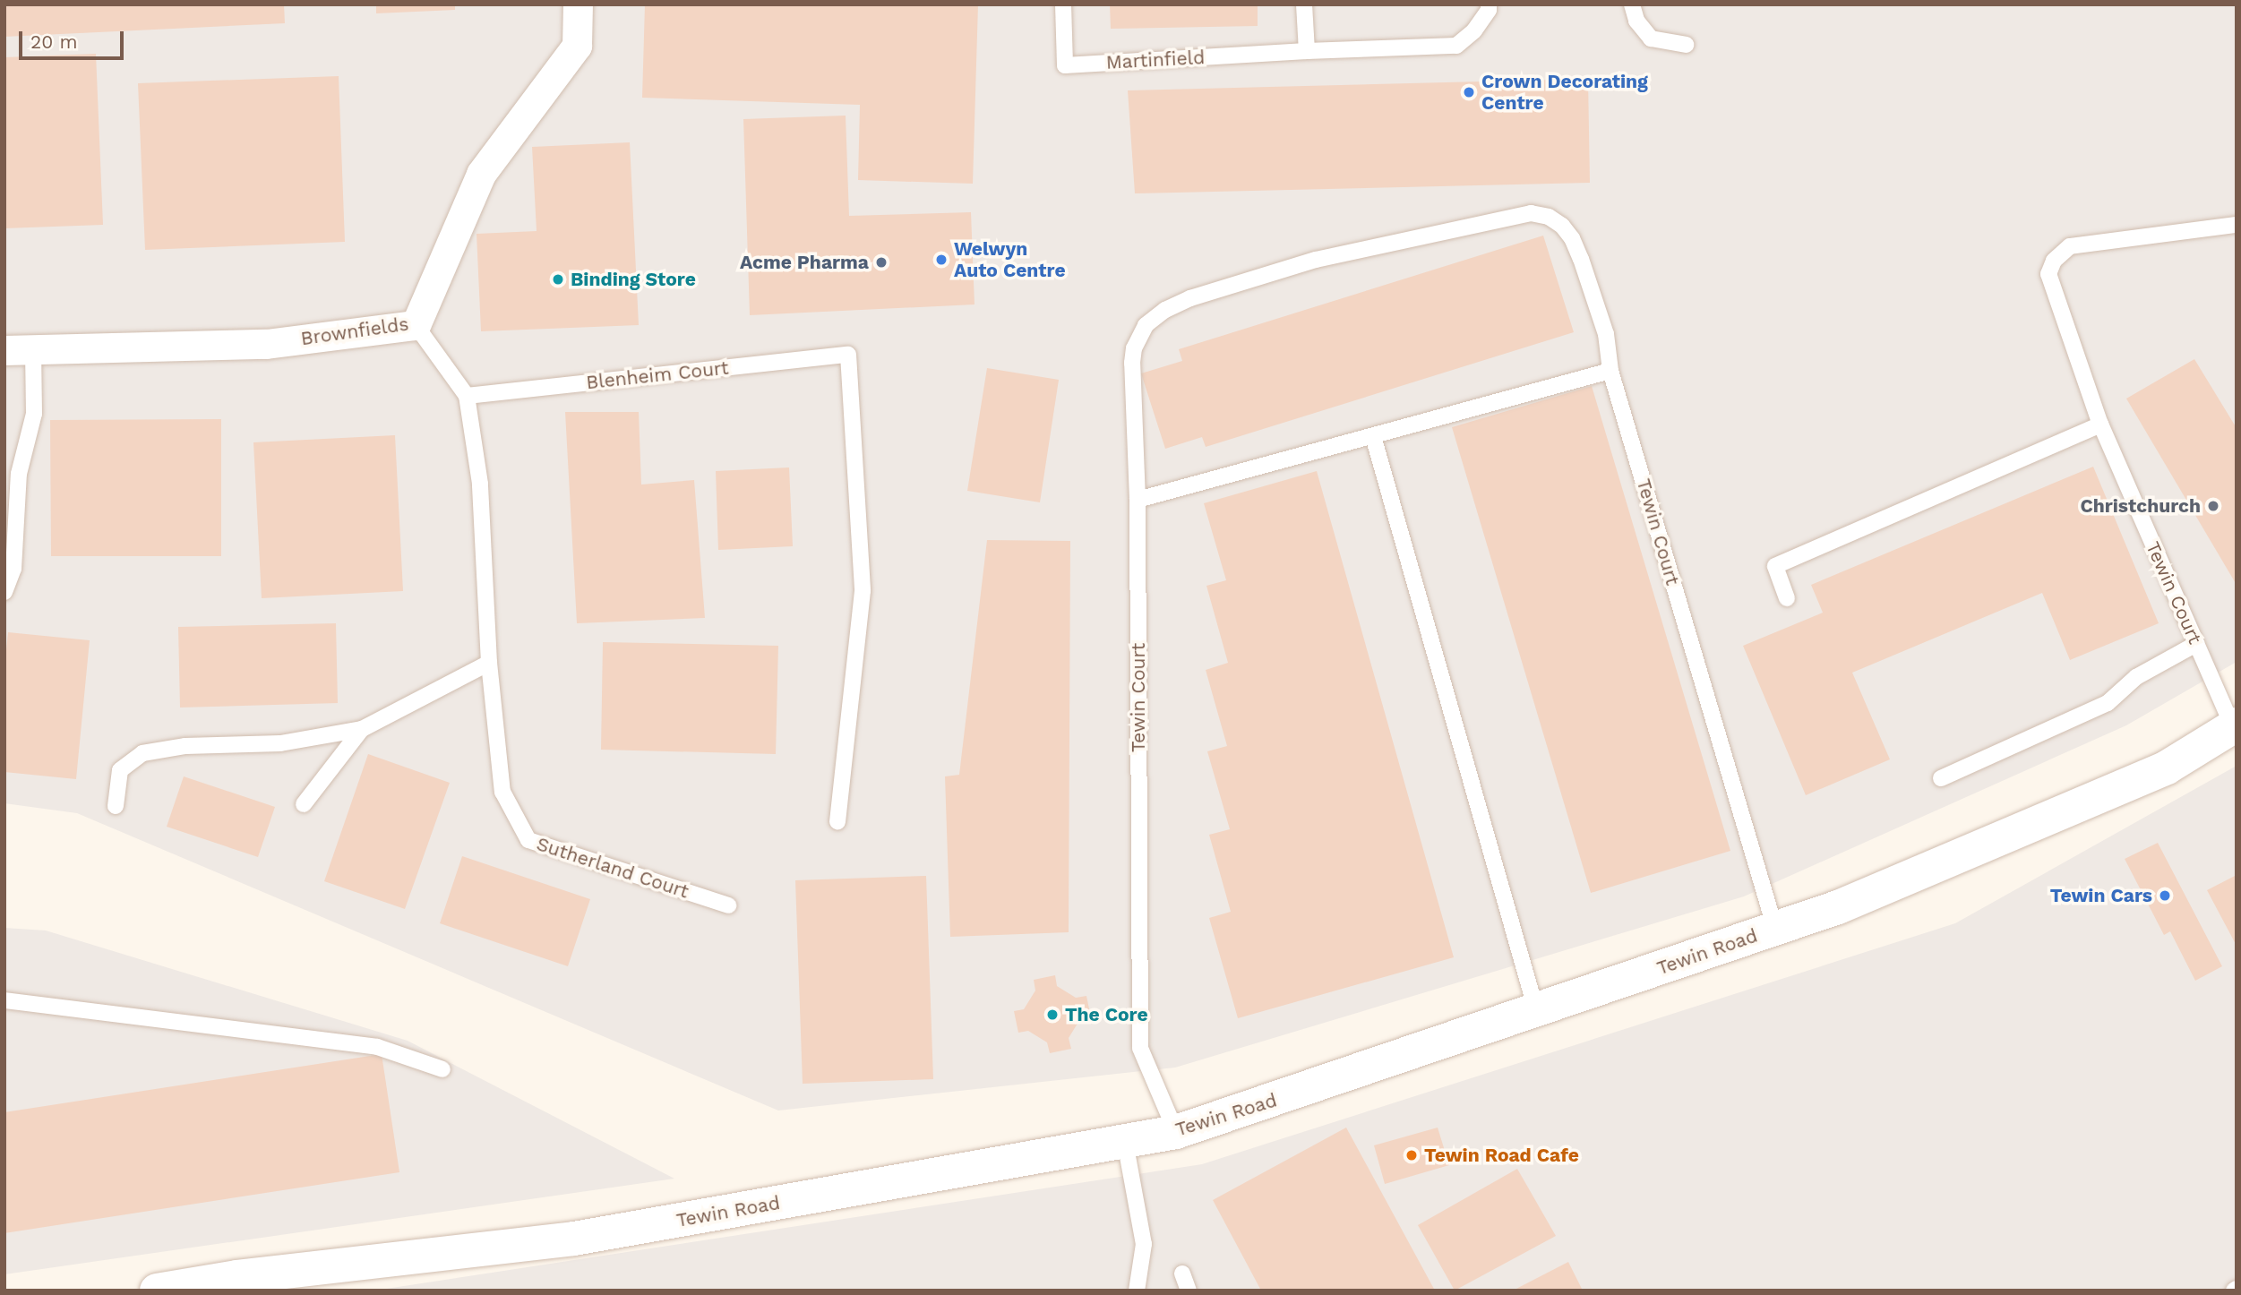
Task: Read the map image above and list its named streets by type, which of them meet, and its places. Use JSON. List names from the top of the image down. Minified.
{"streets":{"street":["Brownfields","Tewin Road"],"lane":["Martinfield","Blenheim Court","Tewin Court","Sutherland Court"]},"crossings":[["Brownfields","Sutherland Court"],["Blenheim Court","Sutherland Court"],["Tewin Court","Tewin Road"]],"places":["Crown Decorating Centre","Welwyn Auto Centre","Acme Pharma","Binding Store","Christchurch","Tewin Cars","The Core","Tewin Road Cafe"],"scale_bar":"20 m"}
